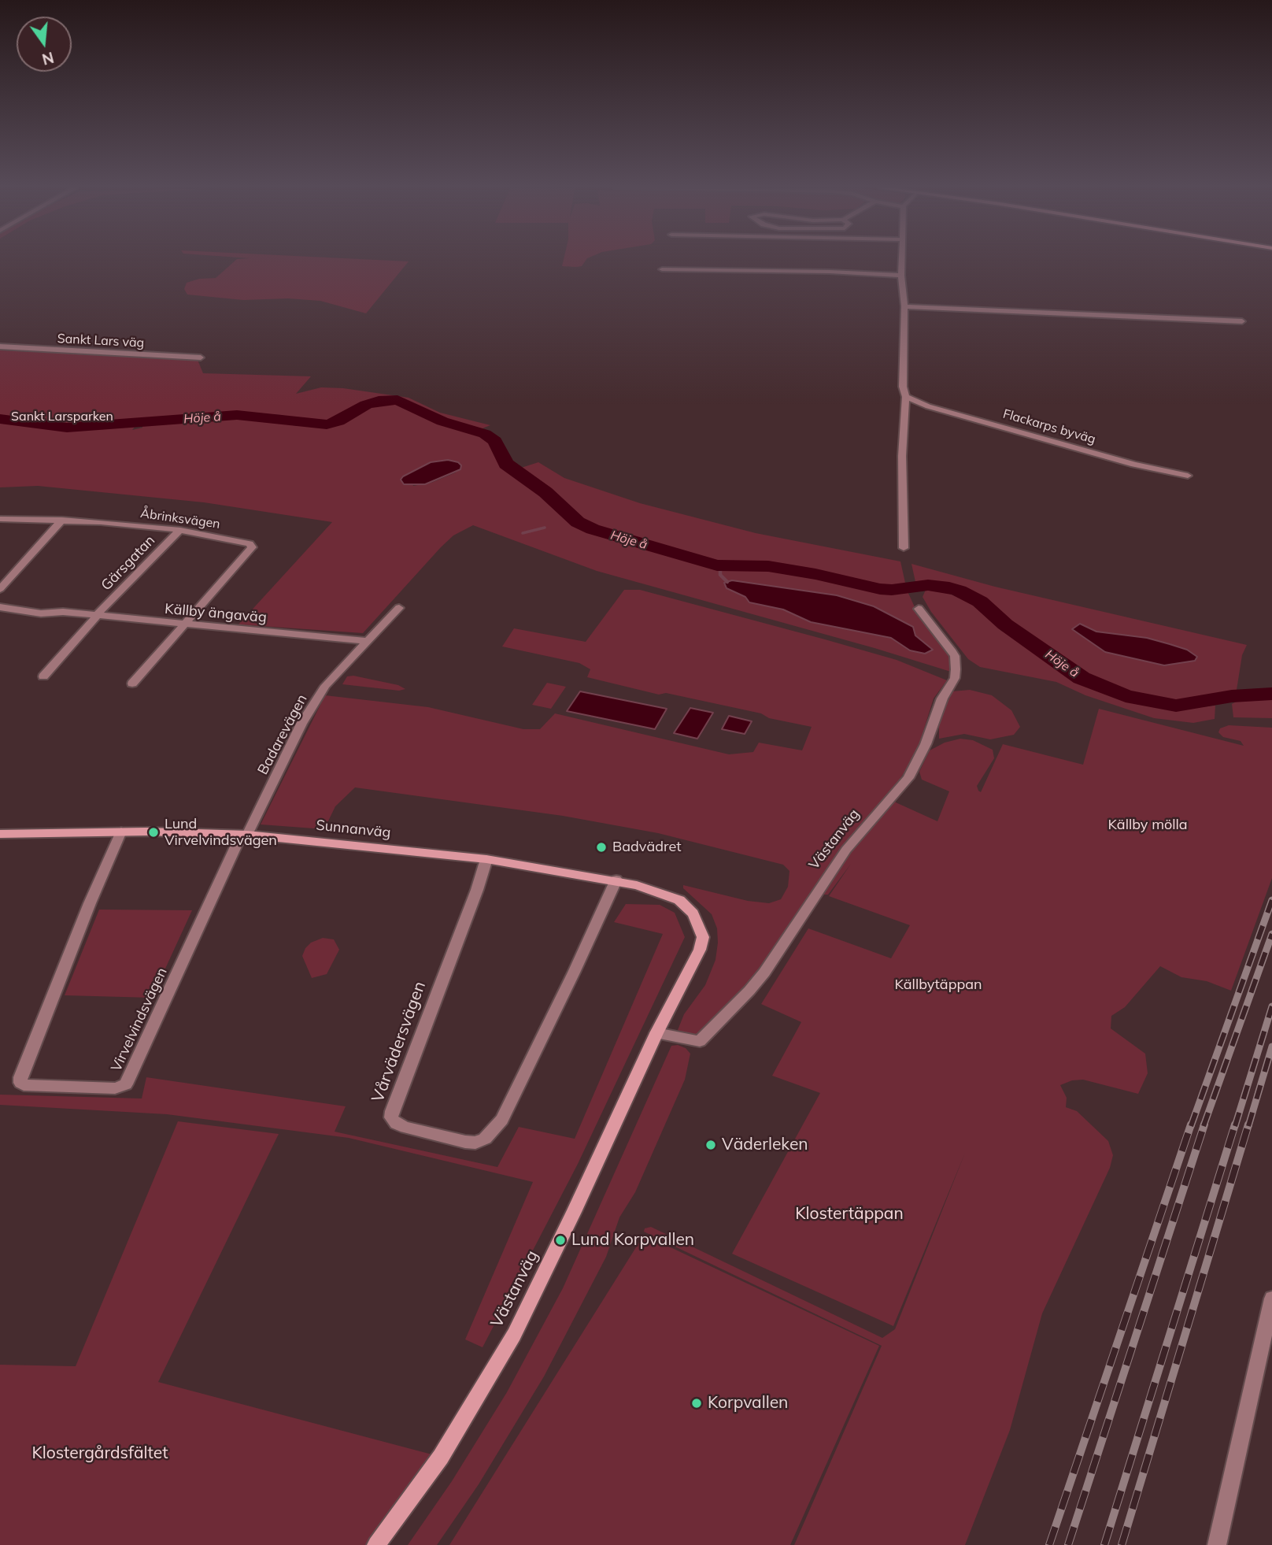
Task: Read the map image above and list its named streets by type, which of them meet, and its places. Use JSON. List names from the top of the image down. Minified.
{"streets":{"street":["Sankt Lars väg","Flackarps byväg","Åbrinksvägen","Gärsgatan","Källby ängaväg","Badarevägen","Sunnanväg","Västanväg","Virvelvindsvägen","Vårvädersvägen"]},"crossings":[["Åbrinksvägen","Gärsgatan"],["Åbrinksvägen","Källby ängaväg"],["Gärsgatan","Källby ängaväg"],["Källby ängaväg","Badarevägen"],["Badarevägen","Sunnanväg"],["Badarevägen","Virvelvindsvägen"],["Sunnanväg","Västanväg"],["Sunnanväg","Virvelvindsvägen"],["Sunnanväg","Vårvädersvägen"]],"water":["Höje å"],"parks":["Sankt Larsparken","Källby mölla","Källbytäppan","Klostertäppan","Klostergårdsfältet"],"places":["Lund Virvelvindsvägen","Badvädret","Väderleken","Lund Korpvallen","Korpvallen"],"north":"bottom"}
